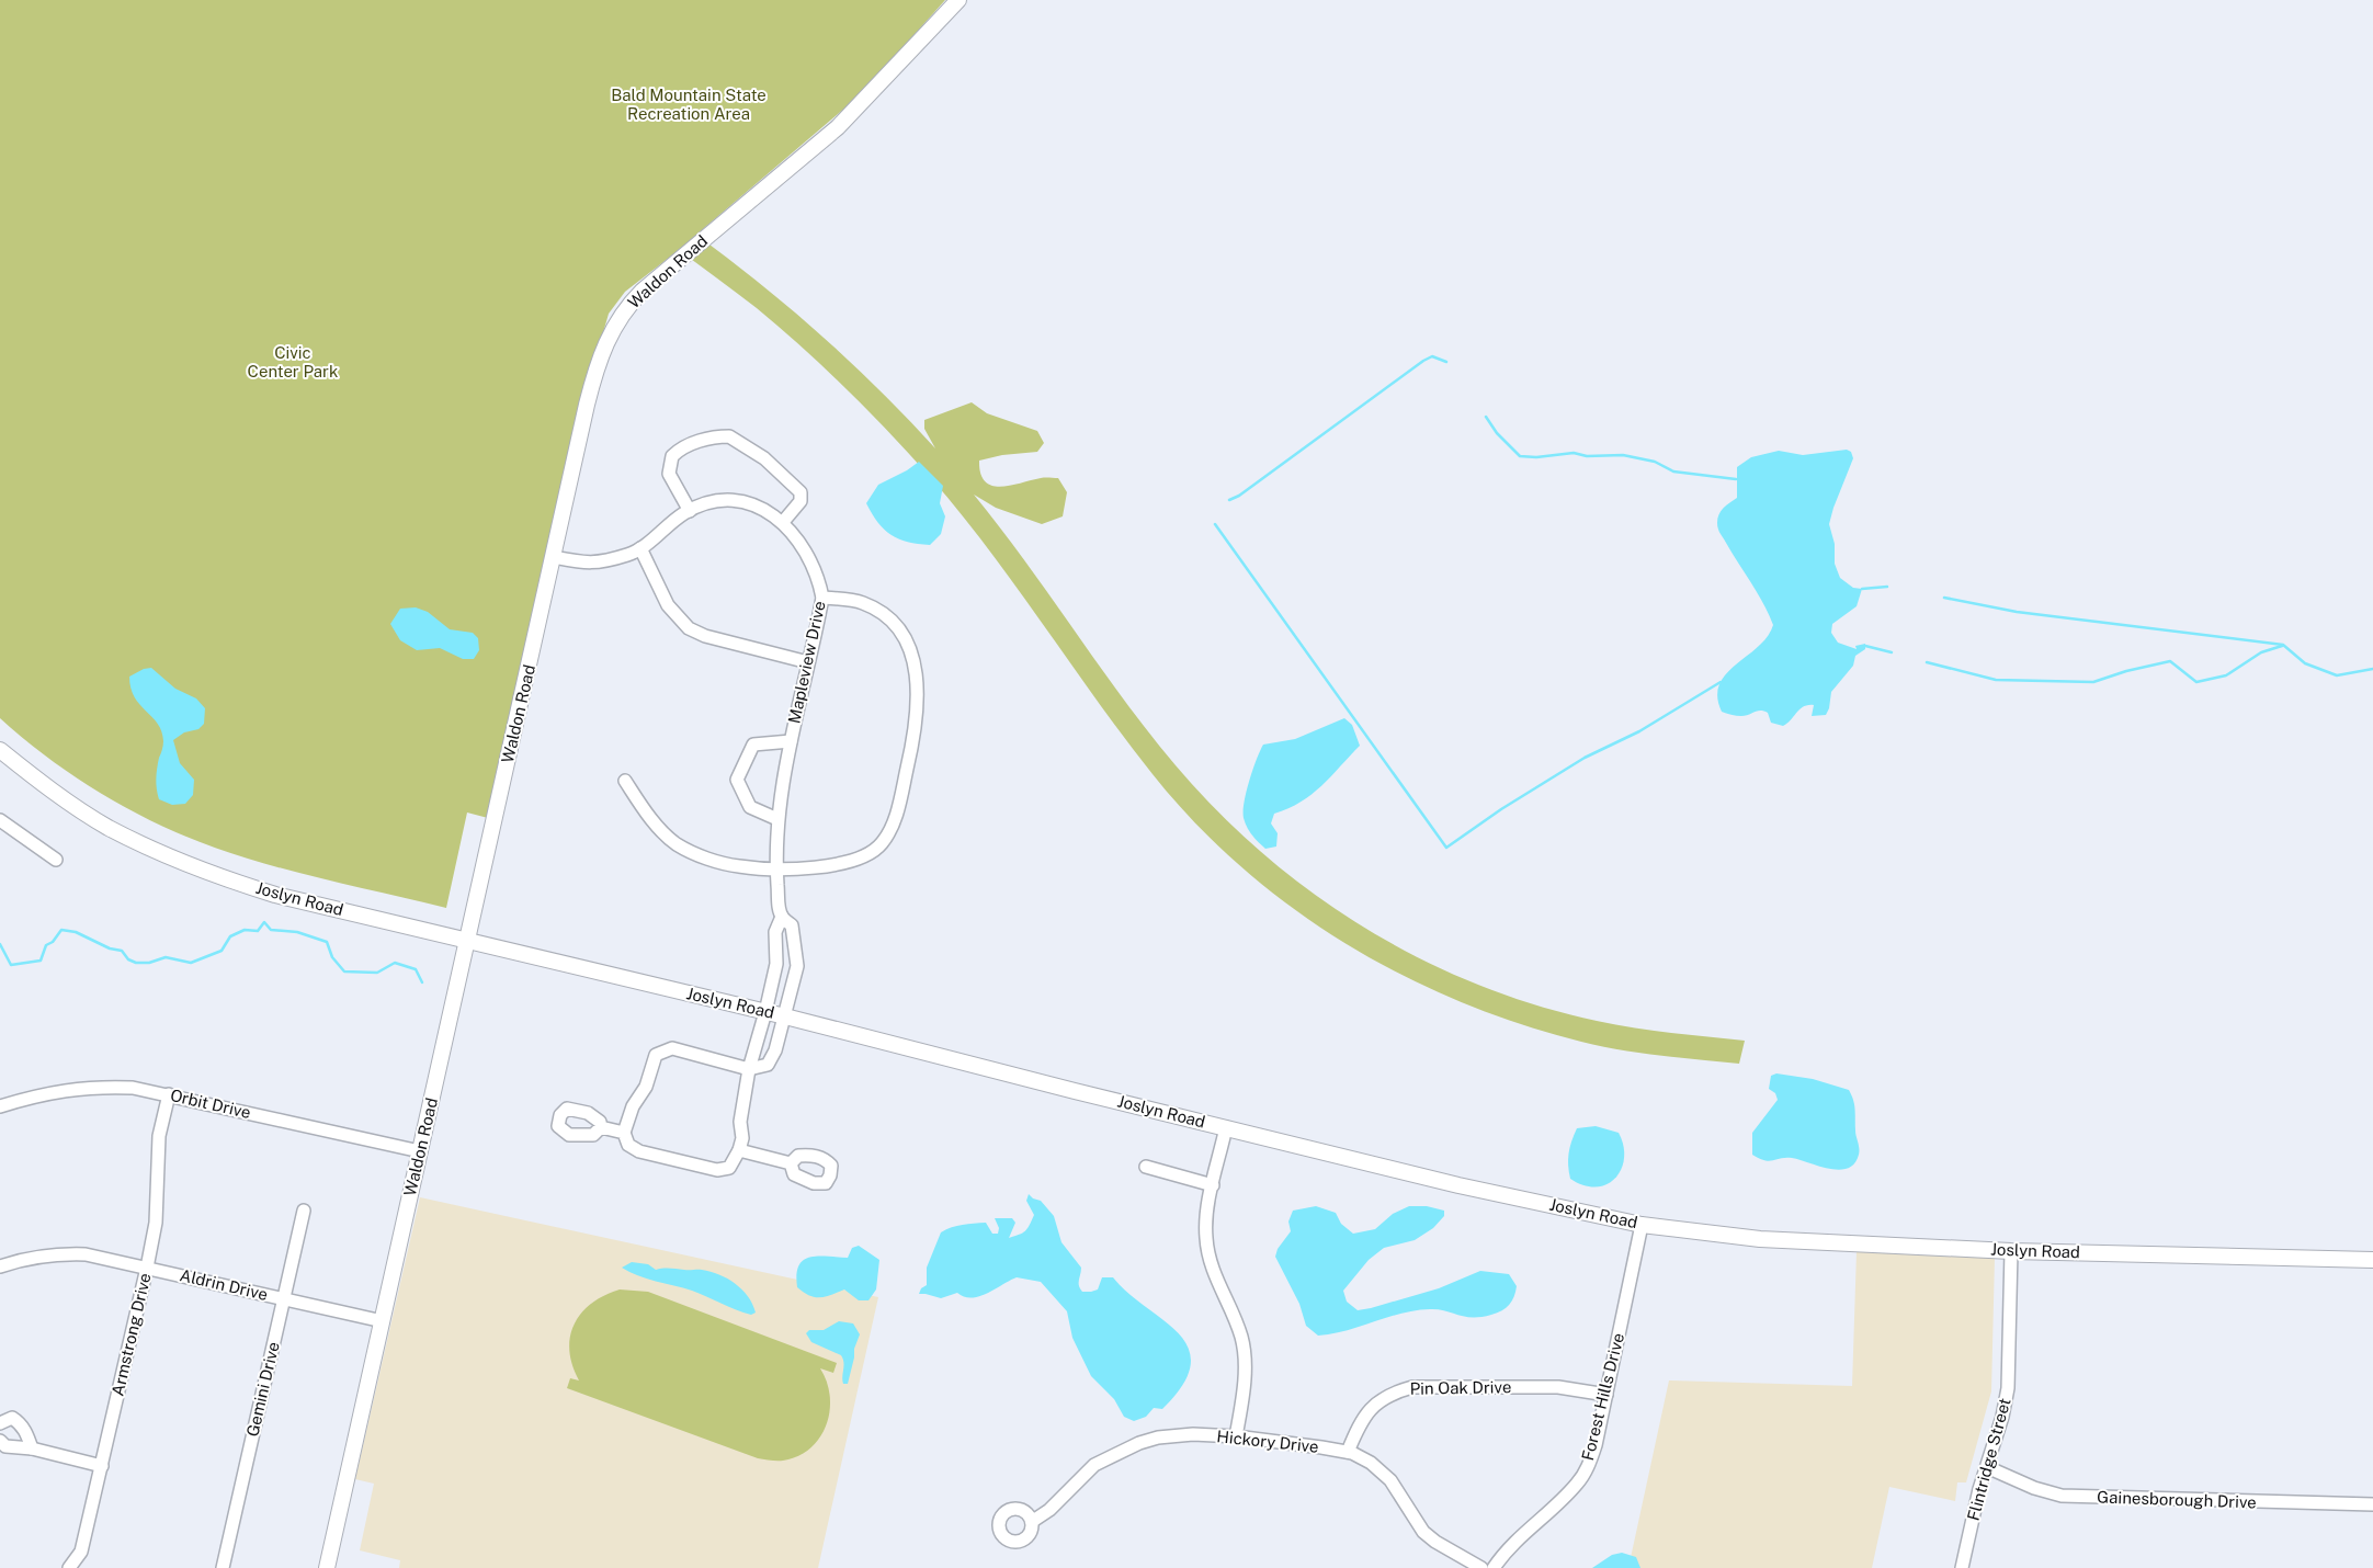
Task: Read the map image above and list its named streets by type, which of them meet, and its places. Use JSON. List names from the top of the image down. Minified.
{"streets":{"street":["Waldon Road","Mapleview Drive","Joslyn Road","Orbit Drive","Aldrin Drive","Armstrong Drive","Pin Oak Drive","Gemini Drive","Forest Hills Drive","Hickory Drive","Flintridge Street","Gainesborough Drive"]},"crossings":[["Waldon Road","Mapleview Drive"],["Waldon Road","Joslyn Road"],["Waldon Road","Orbit Drive"],["Waldon Road","Aldrin Drive"],["Mapleview Drive","Joslyn Road"],["Joslyn Road","Forest Hills Drive"],["Joslyn Road","Flintridge Street"],["Orbit Drive","Armstrong Drive"],["Aldrin Drive","Armstrong Drive"],["Aldrin Drive","Gemini Drive"],["Pin Oak Drive","Forest Hills Drive"],["Pin Oak Drive","Hickory Drive"],["Flintridge Street","Gainesborough Drive"]],"parks":["Bald Mountain State Recreation Area","Civic Center Park"]}
